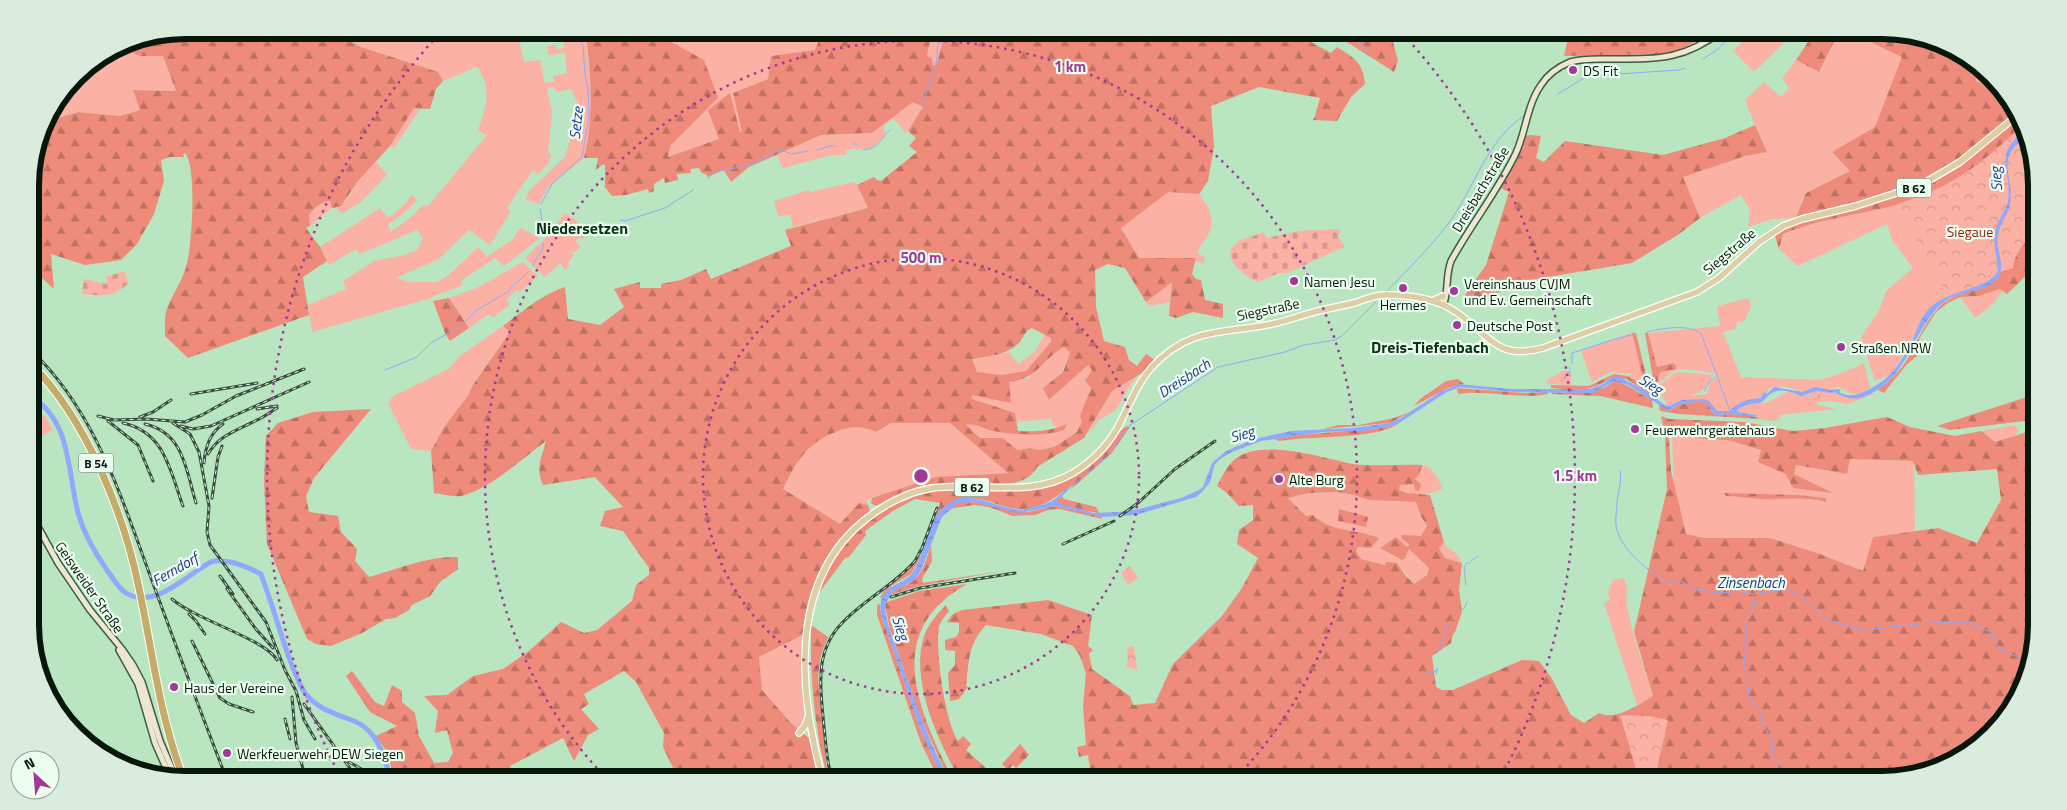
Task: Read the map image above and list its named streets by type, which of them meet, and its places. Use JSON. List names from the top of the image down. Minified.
{"streets":{"highway":["B 54"],"main road":["B 62","Dreisbachstraße","Siegstraße","Geisweider Straße"]},"crossings":[["B 62","Siegstraße"],["Dreisbachstraße","Siegstraße"]],"districts":["Niedersetzen","Dreis-Tiefenbach"],"water":["Setze","Sieg","Dreisbach","Ferndorf","Zinsenbach"],"parks":["Siegaue"],"places":["DS Fit","Namen Jesu","Hermes","Vereinshaus CVJM und Ev. Gemeinschaft","Deutsche Post","Straßen.NRW","Feuerwehrgerätehaus","Alte Burg","Haus der Vereine","Werkfeuerwehr DEW Siegen"],"north":"top left","rings":["1 km","500 m","1.5 km"]}
